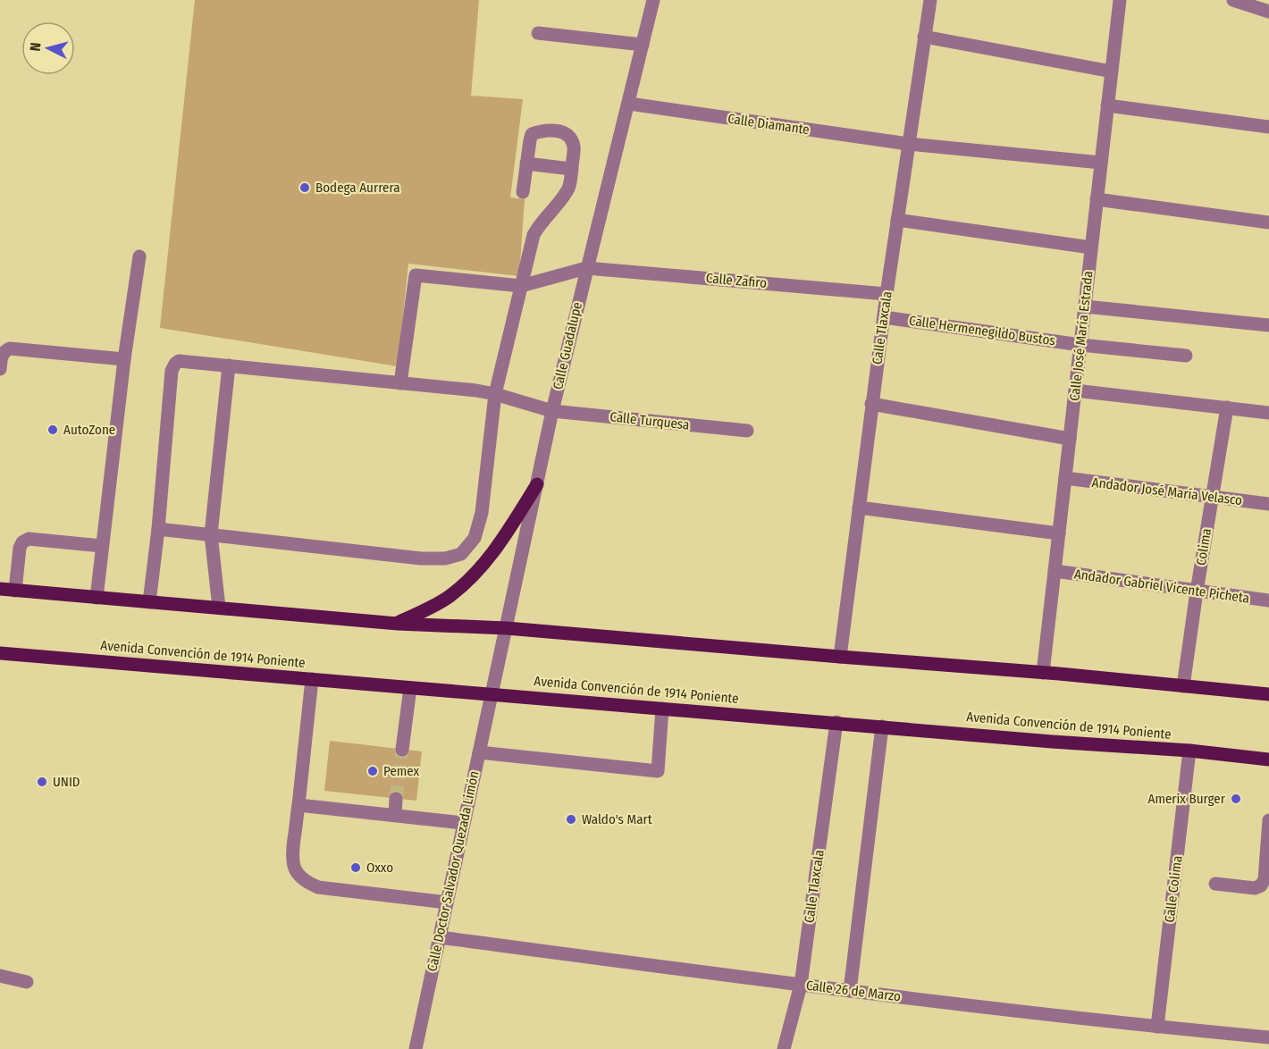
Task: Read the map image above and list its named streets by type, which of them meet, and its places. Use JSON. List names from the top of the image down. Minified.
{"streets":{"main road":["Avenida Convención de 1914 Poniente"],"street":["Calle Diamante","Calle Zafiro","Calle Tlaxcala","Calle Hermenegildo Bustos","Calle José María Estrada","Calle Guadalupe","Calle Turquesa","Andador José María Velasco","Colima","Andador Gabriel Vicente Picheta","Calle Doctor Salvador Quezada Limón","Calle Colima","Calle 26 de Marzo"]},"crossings":[["Calle Diamante","Calle Tlaxcala"],["Calle Diamante","Calle José María Estrada"],["Calle Diamante","Calle Guadalupe"],["Calle Zafiro","Calle Tlaxcala"],["Calle Zafiro","Calle Guadalupe"],["Calle Tlaxcala","Calle Hermenegildo Bustos"],["Calle Tlaxcala","Avenida Convención de 1914 Poniente"],["Calle Tlaxcala","Calle 26 de Marzo"],["Calle Hermenegildo Bustos","Calle José María Estrada"],["Calle José María Estrada","Andador José María Velasco"],["Calle José María Estrada","Andador Gabriel Vicente Picheta"],["Calle Guadalupe","Calle Turquesa"],["Calle Guadalupe","Avenida Convención de 1914 Poniente"],["Calle Guadalupe","Calle Doctor Salvador Quezada Limón"],["Andador José María Velasco","Colima"],["Colima","Andador Gabriel Vicente Picheta"],["Avenida Convención de 1914 Poniente","Calle Doctor Salvador Quezada Limón"],["Avenida Convención de 1914 Poniente","Calle Colima"],["Calle Doctor Salvador Quezada Limón","Calle 26 de Marzo"],["Calle Colima","Calle 26 de Marzo"]],"places":["Bodega Aurrera","AutoZone","Pemex","UNID","Amerix Burger","Waldo's Mart","Oxxo"],"north":"left"}
